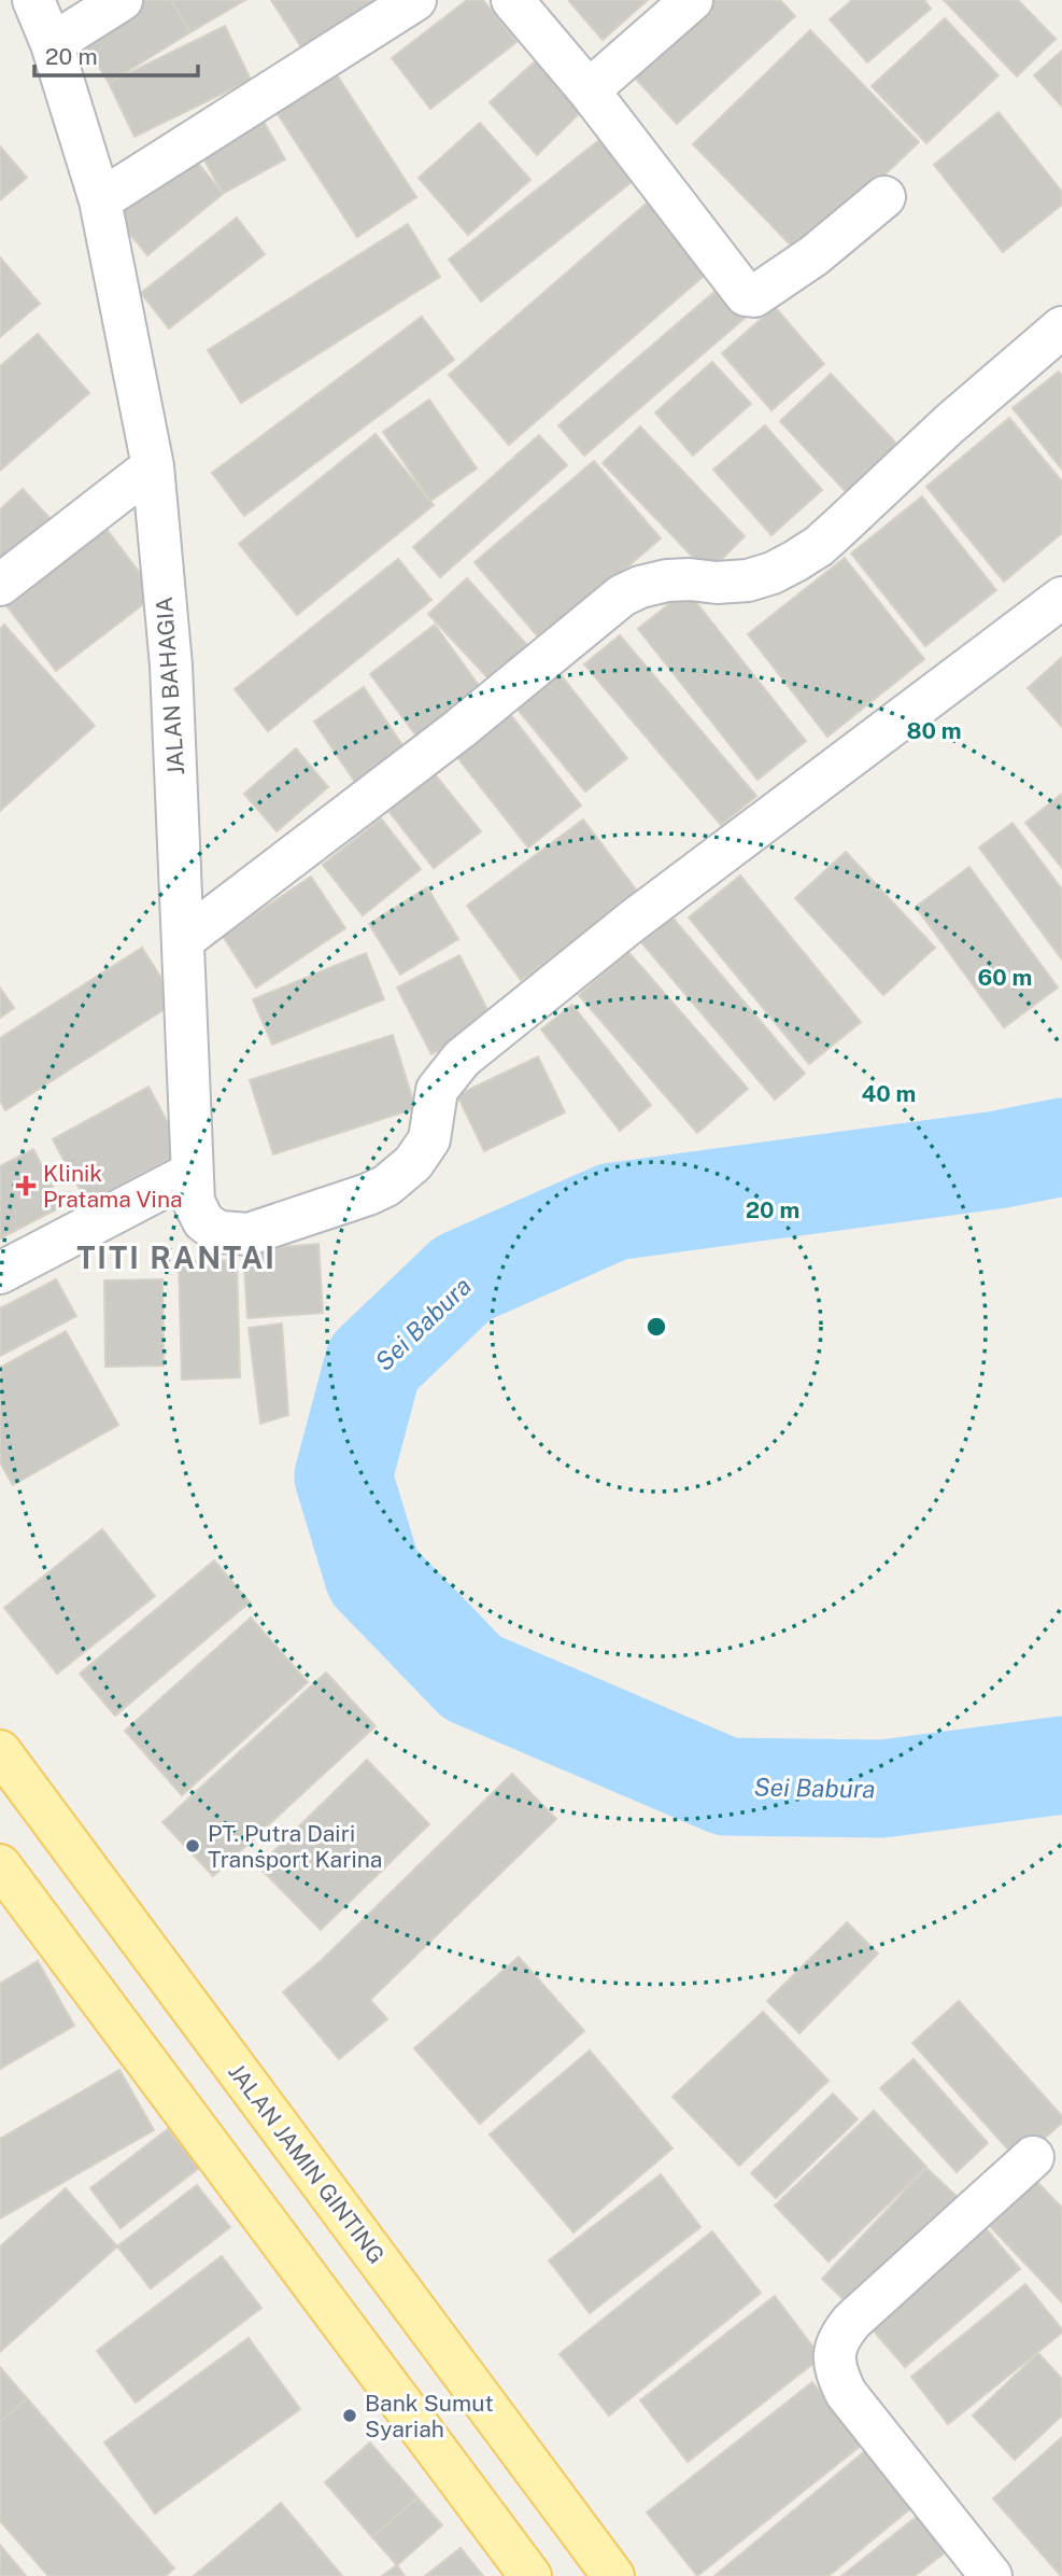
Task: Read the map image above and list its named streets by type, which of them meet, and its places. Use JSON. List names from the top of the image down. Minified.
{"streets":{"main road":["JALAN JAMIN GINTING"],"street":["JALAN BAHAGIA"]},"districts":["TITI RANTAI"],"water":["Sei Babura"],"places":{"health":["Klinik Pratama Vina"],"other":["PT. Putra Dairi Transport Karina","Bank Sumut Syariah"]},"scale_bar":"20 m","rings":["80 m","60 m","40 m","20 m"]}
